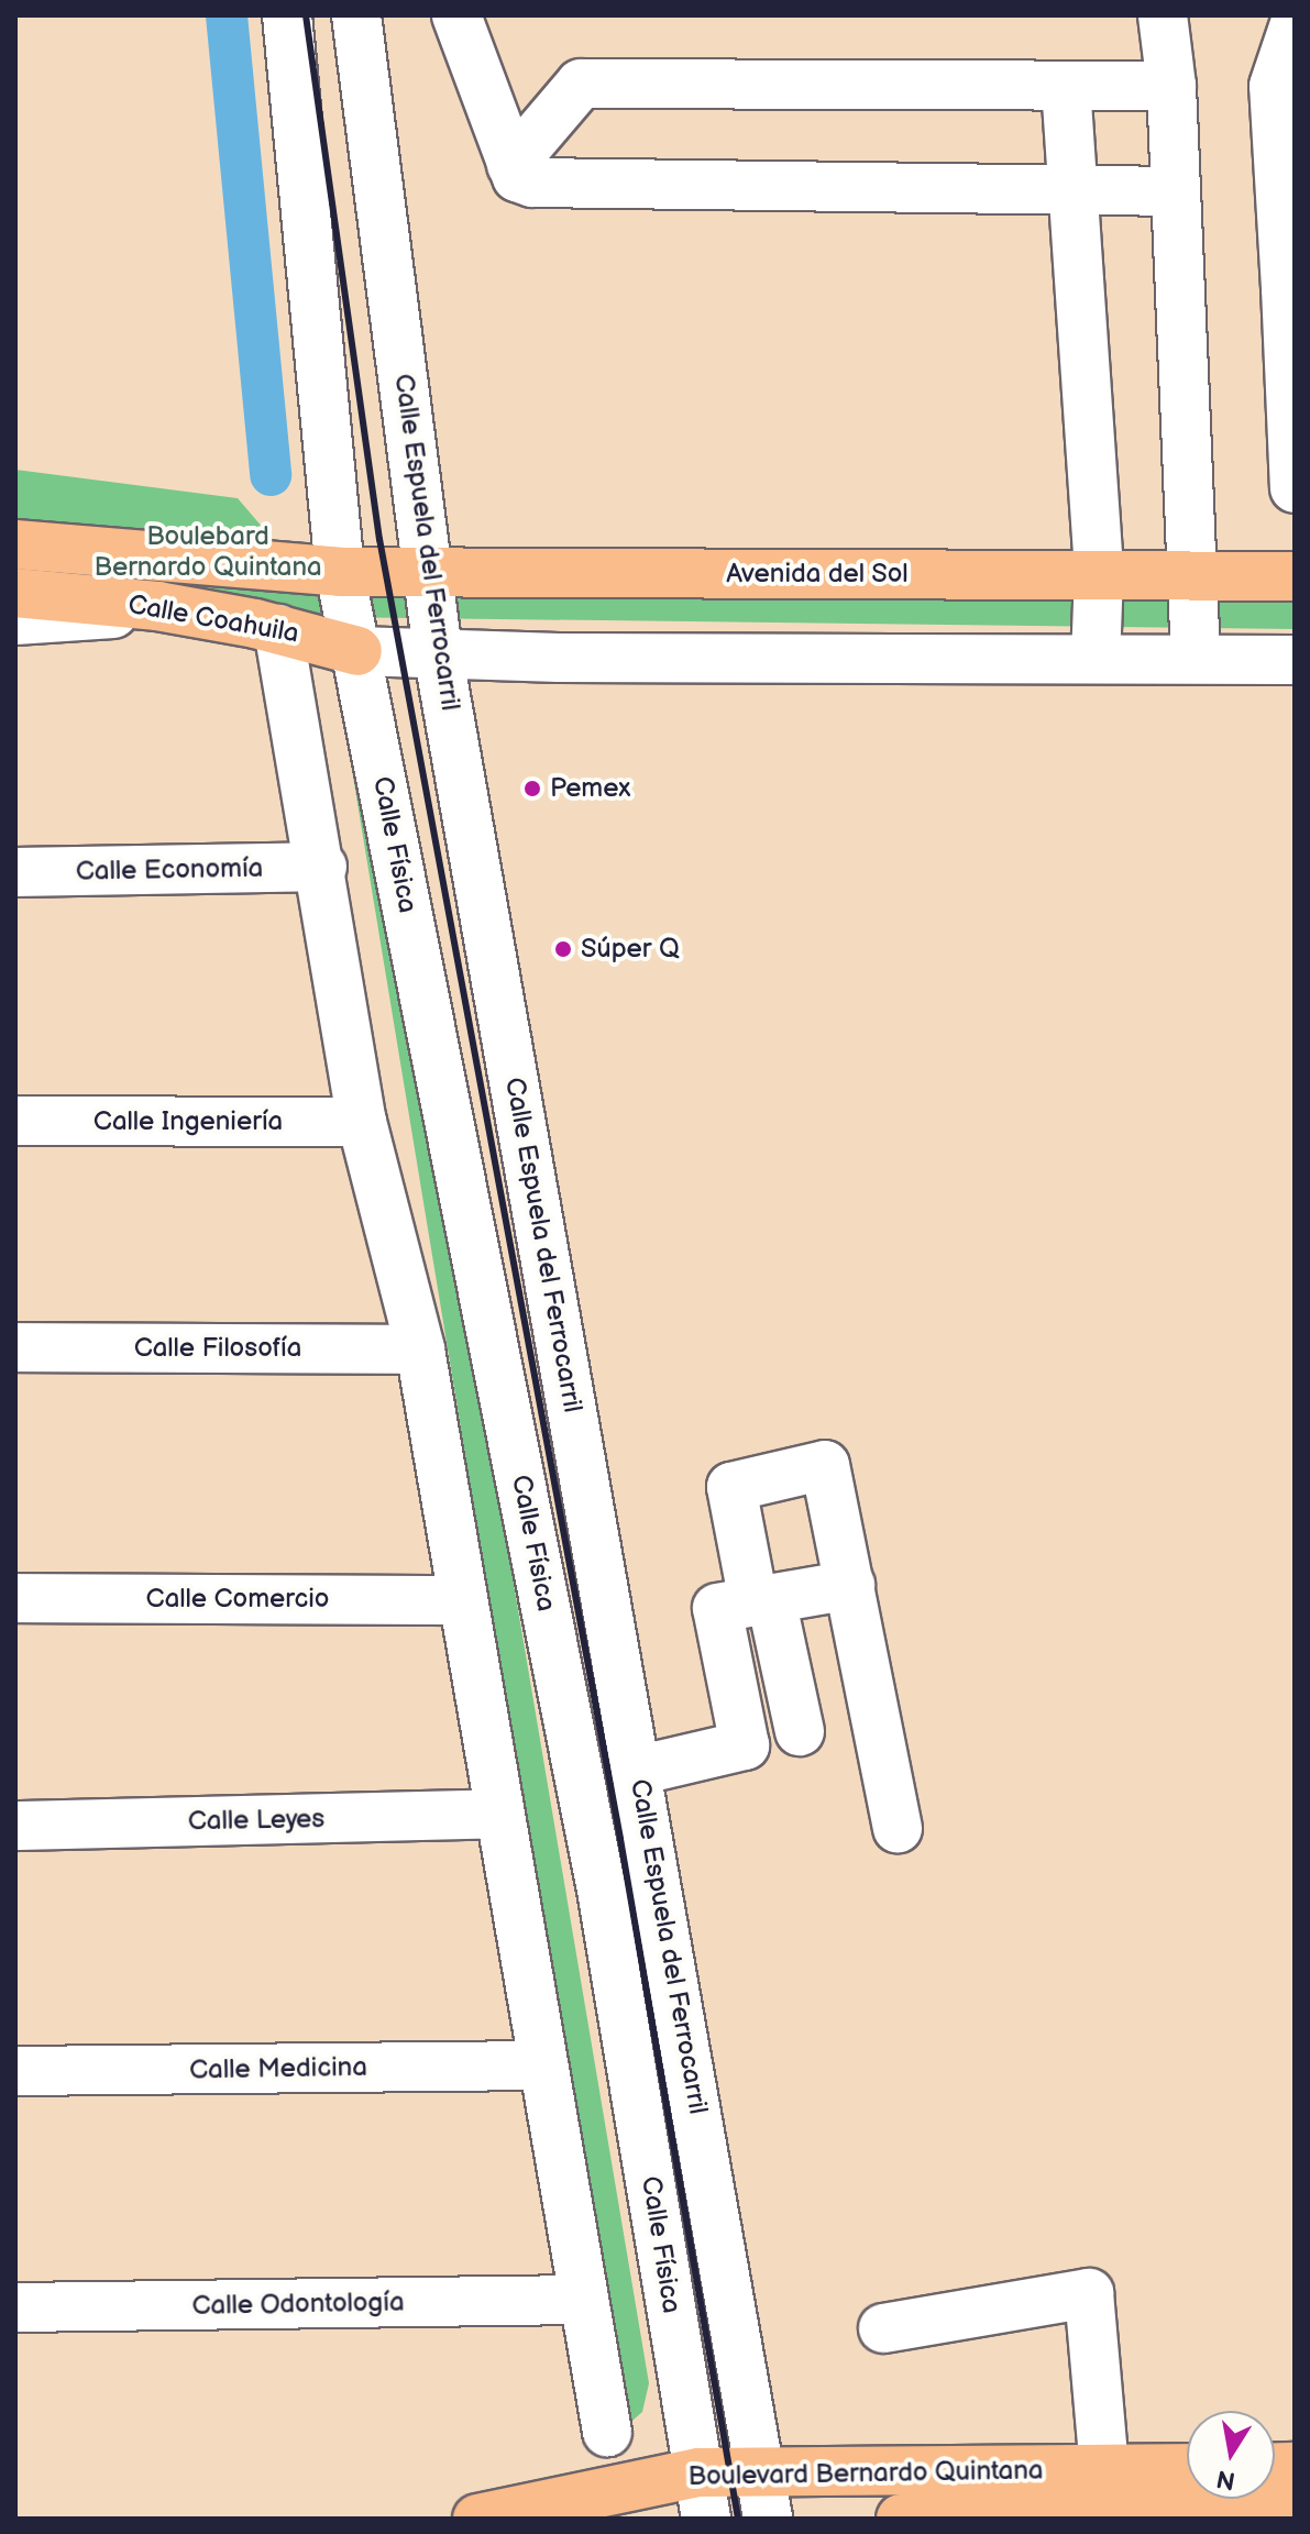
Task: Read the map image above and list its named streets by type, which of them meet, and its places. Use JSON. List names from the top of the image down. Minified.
{"streets":{"main road":["Avenida del Sol","Calle Coahuila","Boulevard Bernardo Quintana"],"street":["Calle Espuela del Ferrocarril","Calle Física","Calle Economía","Calle Ingeniería","Calle Filosofía","Calle Comercio","Calle Leyes","Calle Medicina","Calle Odontología"]},"crossings":[["Calle Espuela del Ferrocarril","Avenida del Sol"],["Calle Espuela del Ferrocarril","Boulevard Bernardo Quintana"],["Avenida del Sol","Calle Coahuila"],["Avenida del Sol","Calle Física"],["Calle Coahuila","Calle Física"],["Calle Física","Boulevard Bernardo Quintana"]],"parks":["Boulebard Bernardo Quintana"],"places":["Pemex","Súper Q"],"north":"bottom"}
